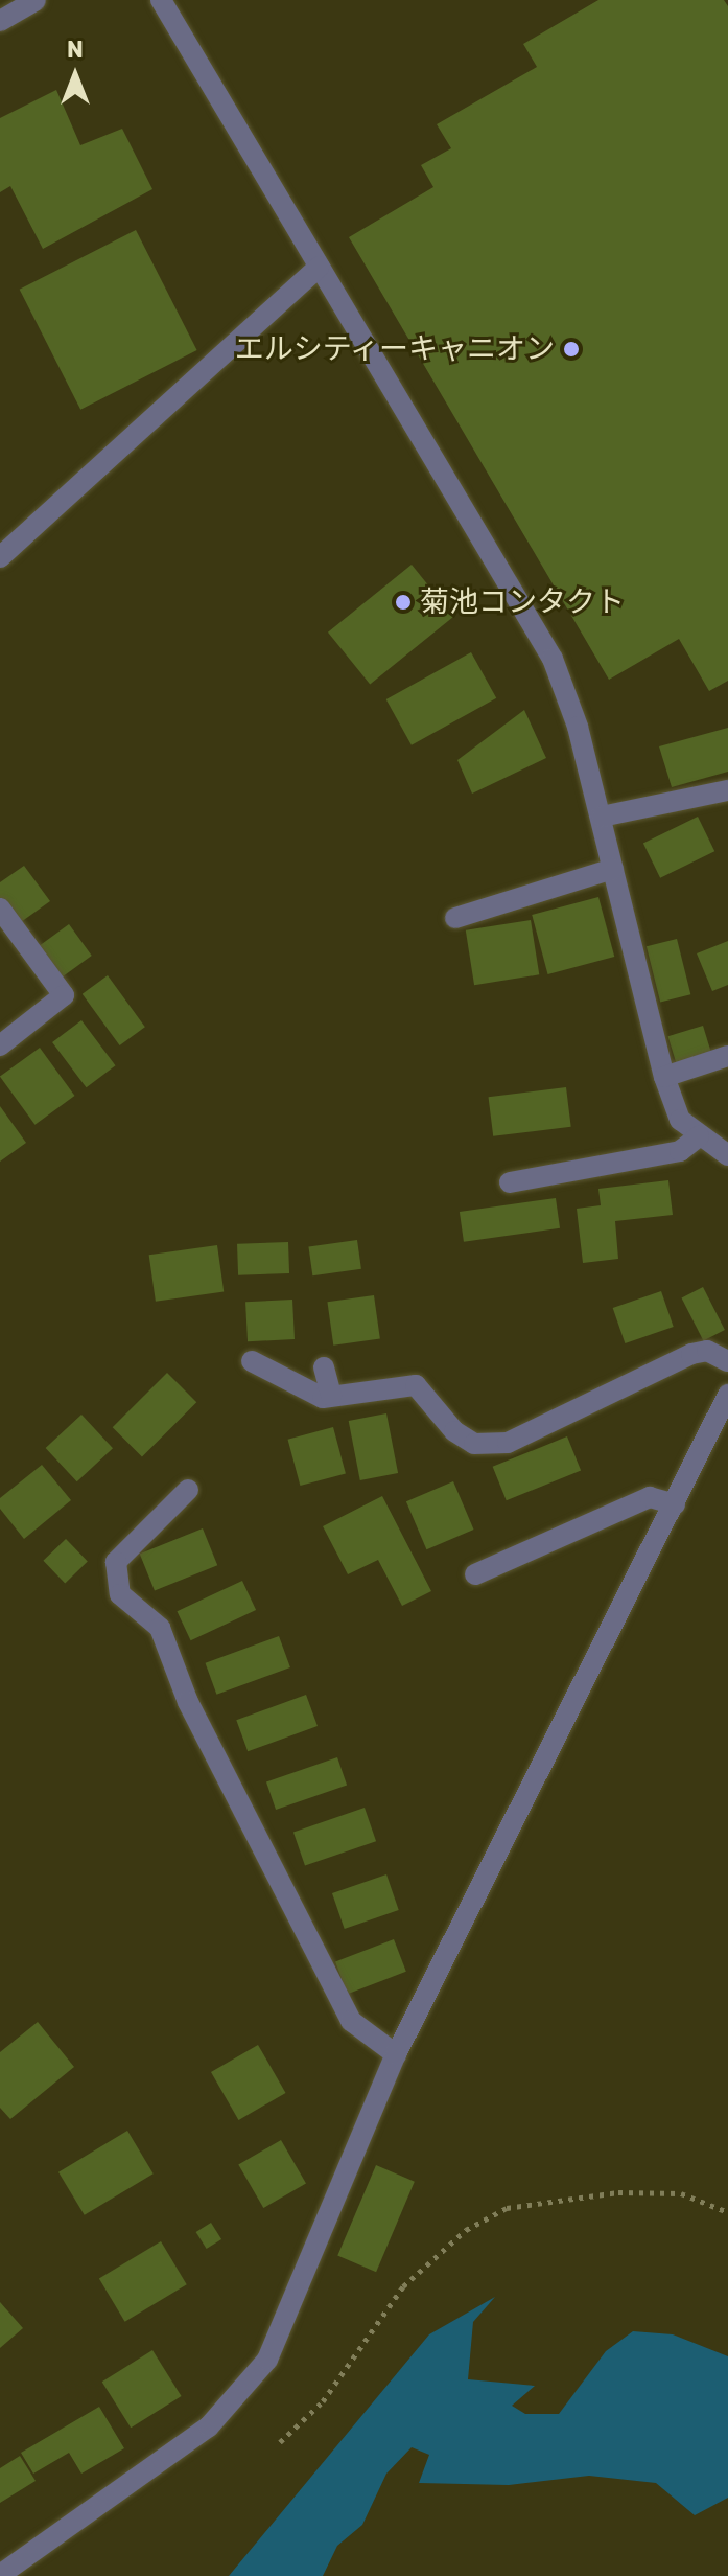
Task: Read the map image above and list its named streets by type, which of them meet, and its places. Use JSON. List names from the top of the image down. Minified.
{"places":["エルシティーキャニオン","菊池コンタクト"],"north":"top"}
